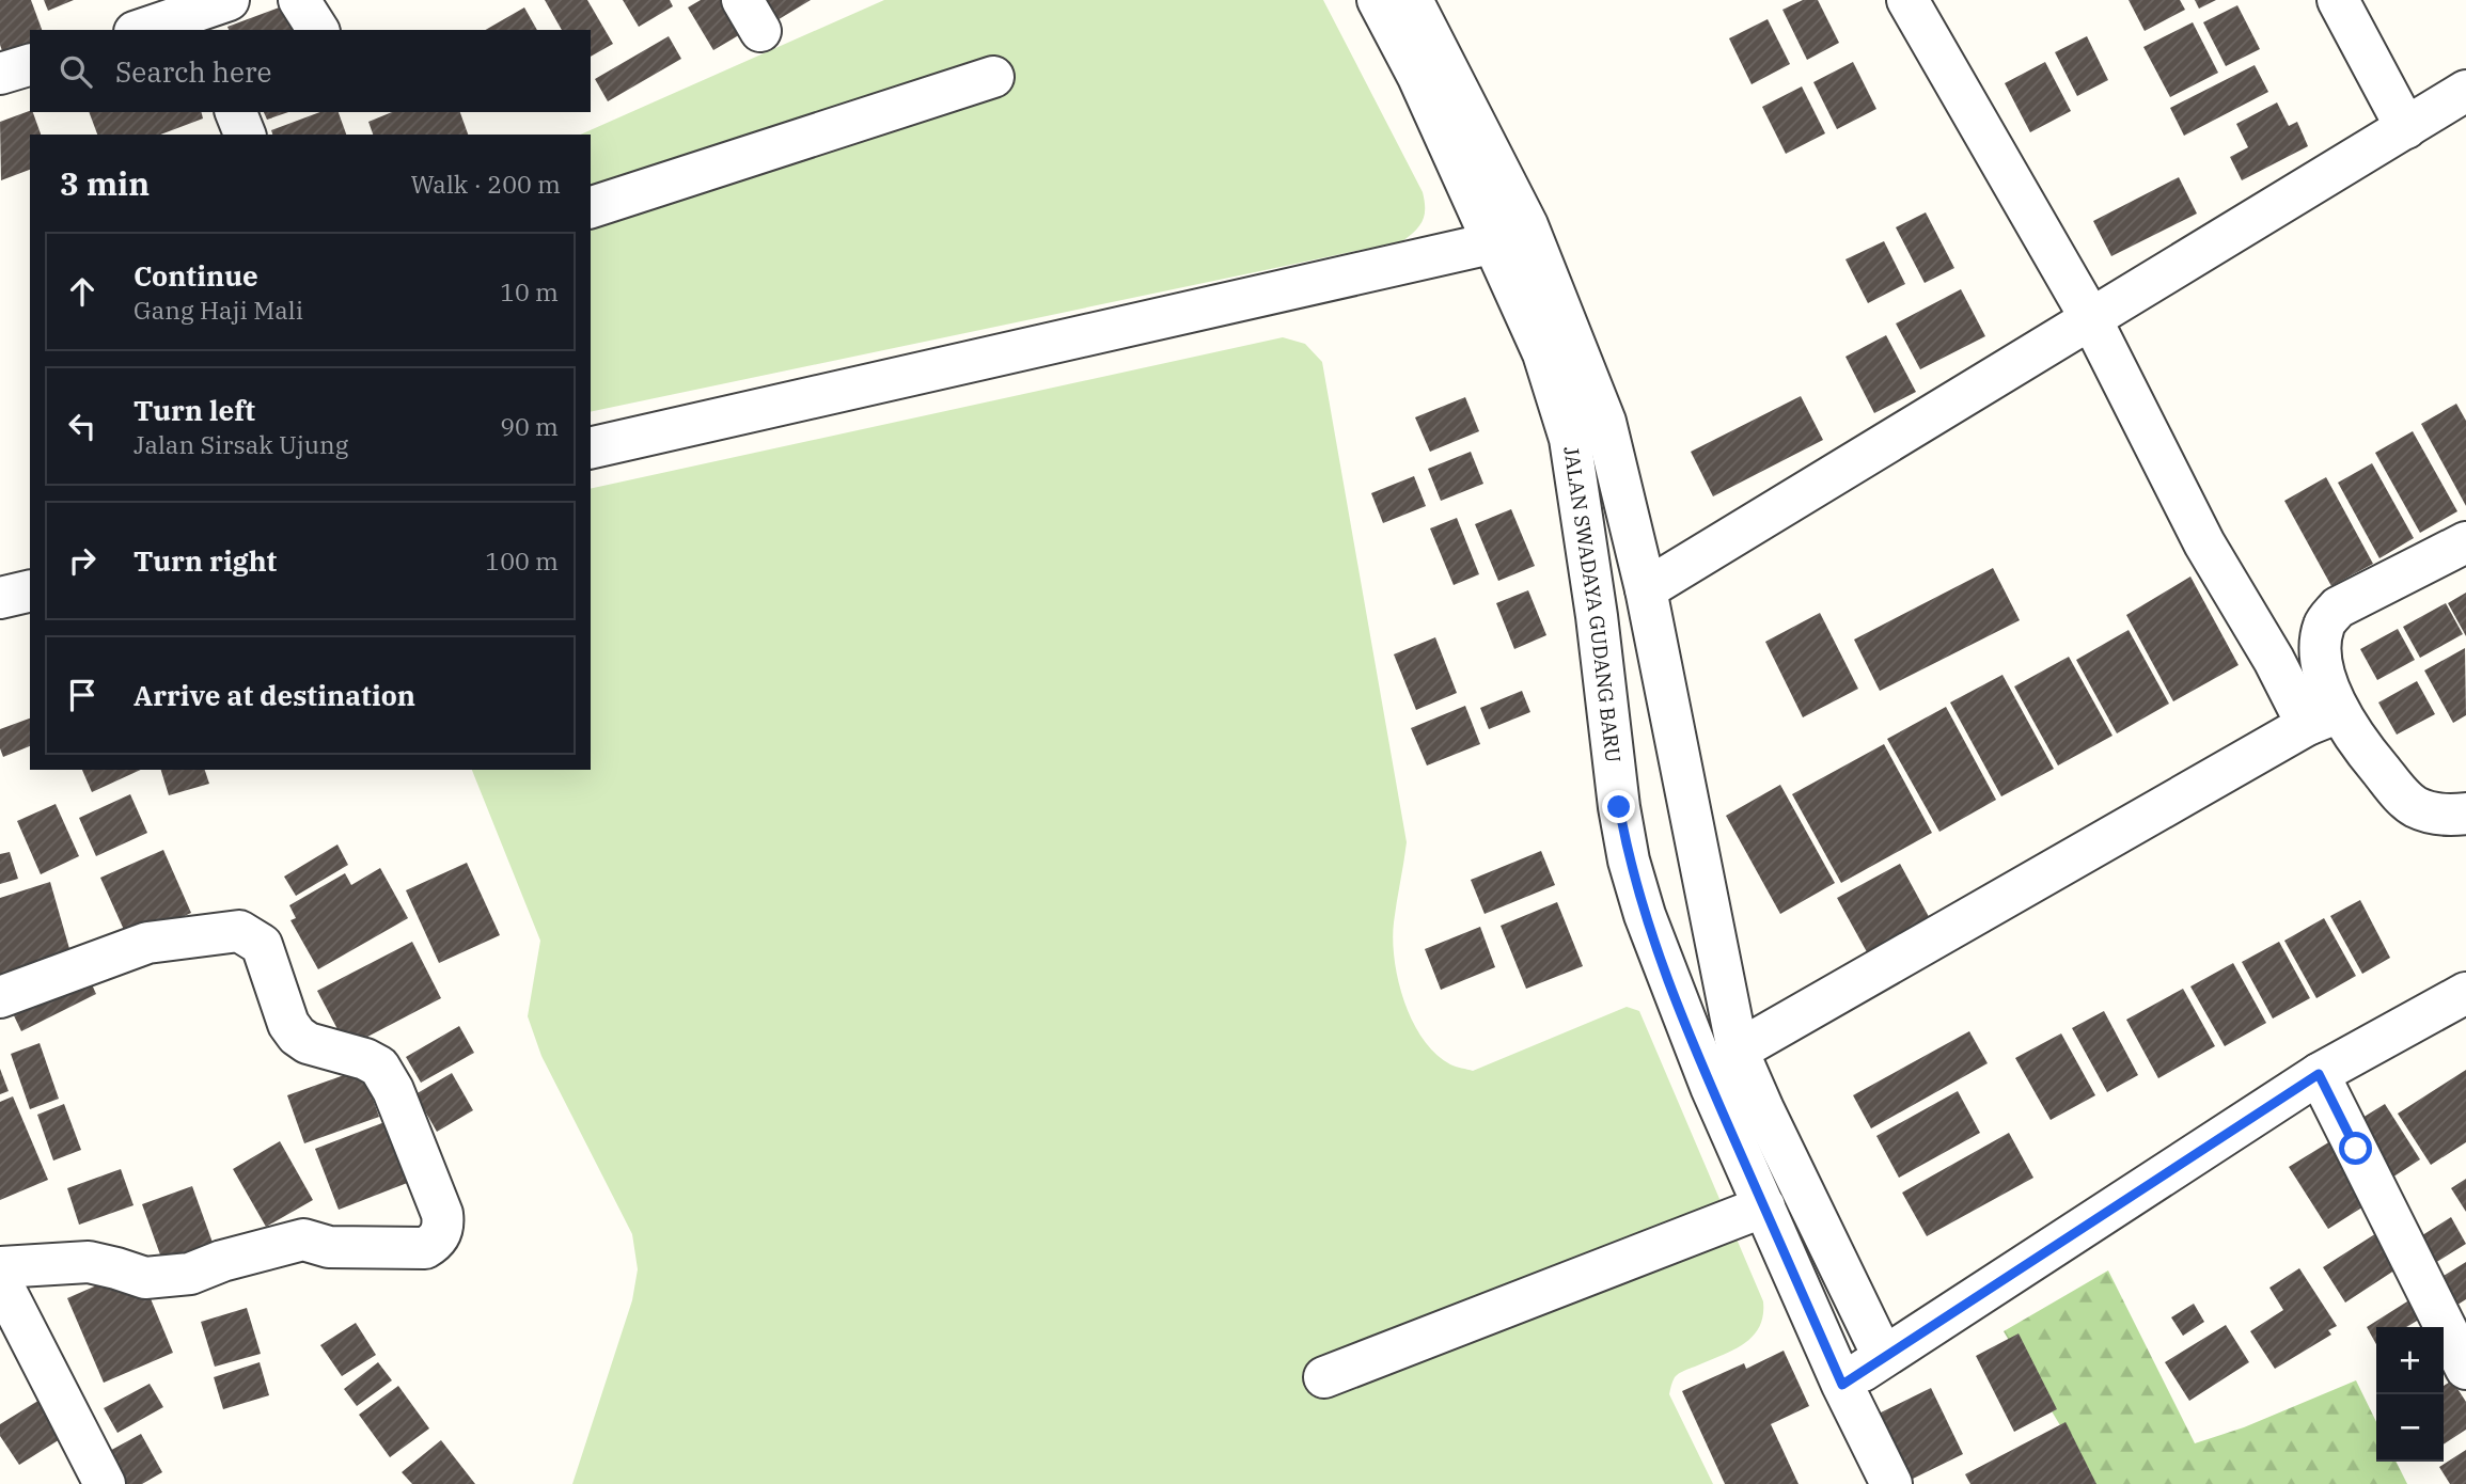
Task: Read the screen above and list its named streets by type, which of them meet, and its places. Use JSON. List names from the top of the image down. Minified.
{"streets":{"street":["JALAN SWADAYA GUDANG BARU"]},"page":{"search":"Search here","heading":["3 min","Walk · 200 m"],"list":[["Continue","Gang Haji Mali","10 m"],["Turn left","Jalan Sirsak Ujung","90 m"],["Turn right","100 m"],"Arrive at destination"],"map_buttons":["+","−"]}}
